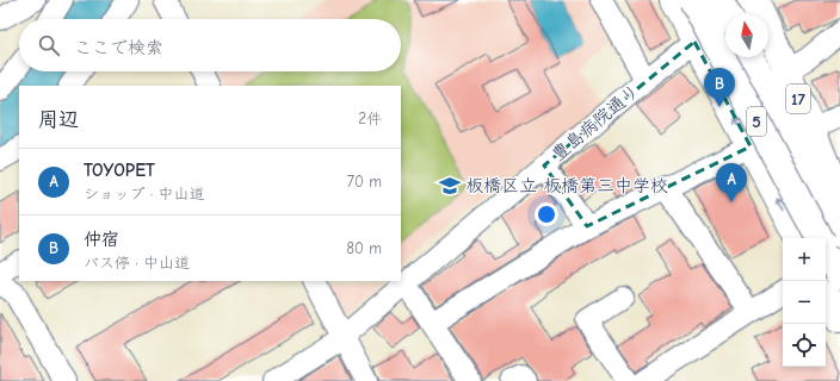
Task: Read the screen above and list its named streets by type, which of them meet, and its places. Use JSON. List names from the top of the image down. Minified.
{"streets":{"highway":["17","5"],"street":["豊島病院通り"]},"crossings":[["17","豊島病院通り"]],"places":{"school or university":["板橋区立 板橋第三中学校"]},"north":"top","page":{"search":"ここで検索","pins":["B","A"],"heading":["周辺","2件"],"list":[{"mark":"A","name":"TOYOPET","note":"ショップ · 中山道","value":"70 m"},{"mark":"B","name":"仲宿","note":"バス停 · 中山道","value":"80 m"}],"map_buttons":["+","−"]}}
